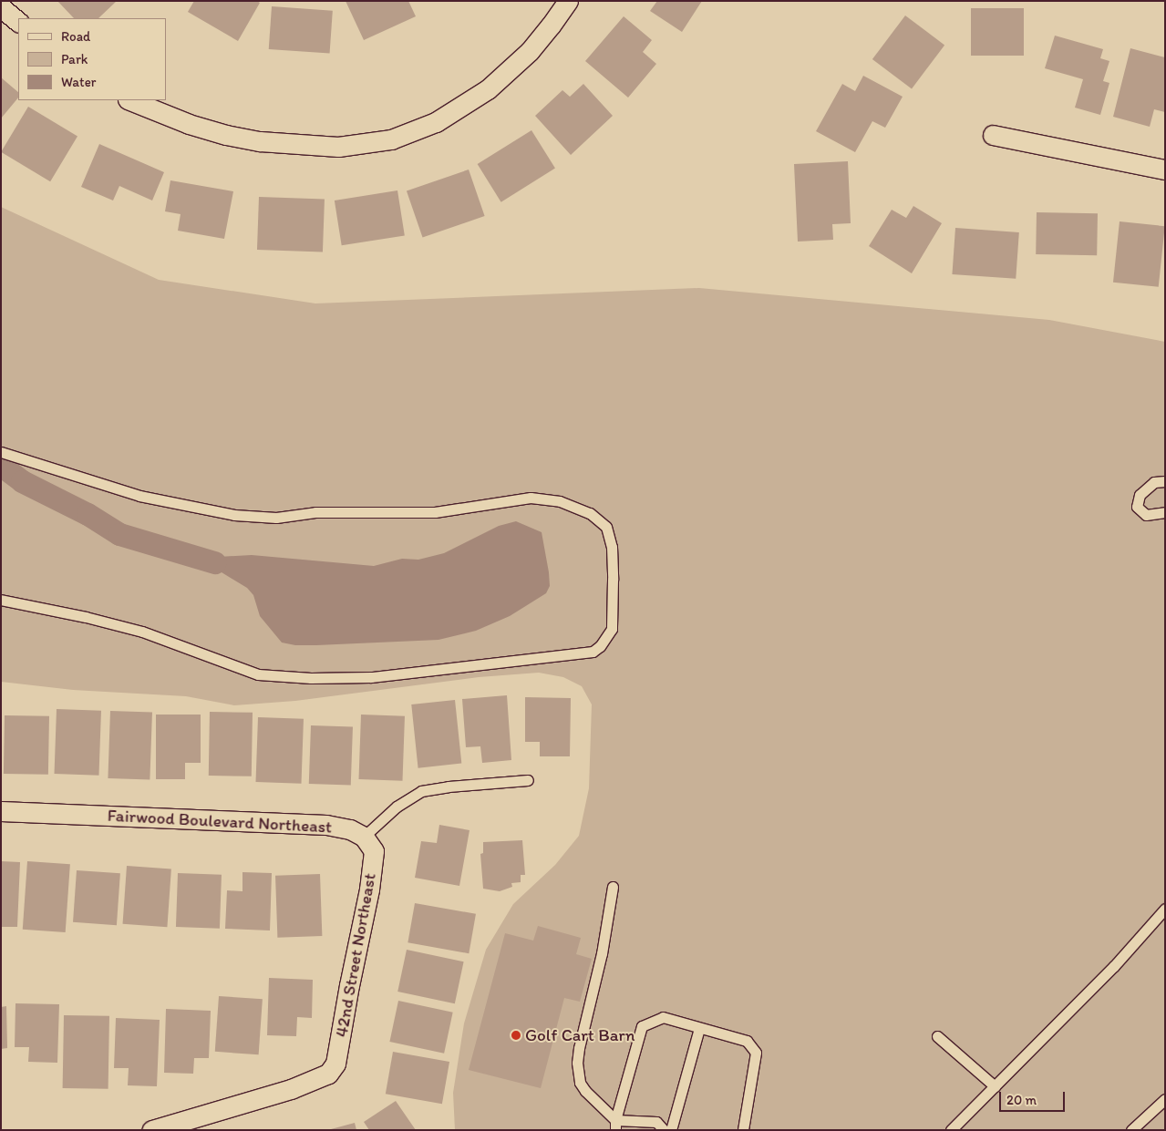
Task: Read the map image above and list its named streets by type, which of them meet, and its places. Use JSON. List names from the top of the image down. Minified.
{"streets":{"street":["Fairwood Boulevard Northeast","42nd Street Northeast"]},"crossings":[["Fairwood Boulevard Northeast","42nd Street Northeast"]],"places":["Golf Cart Barn"],"legend":["Road","Park","Water"],"scale_bar":"20 m"}
